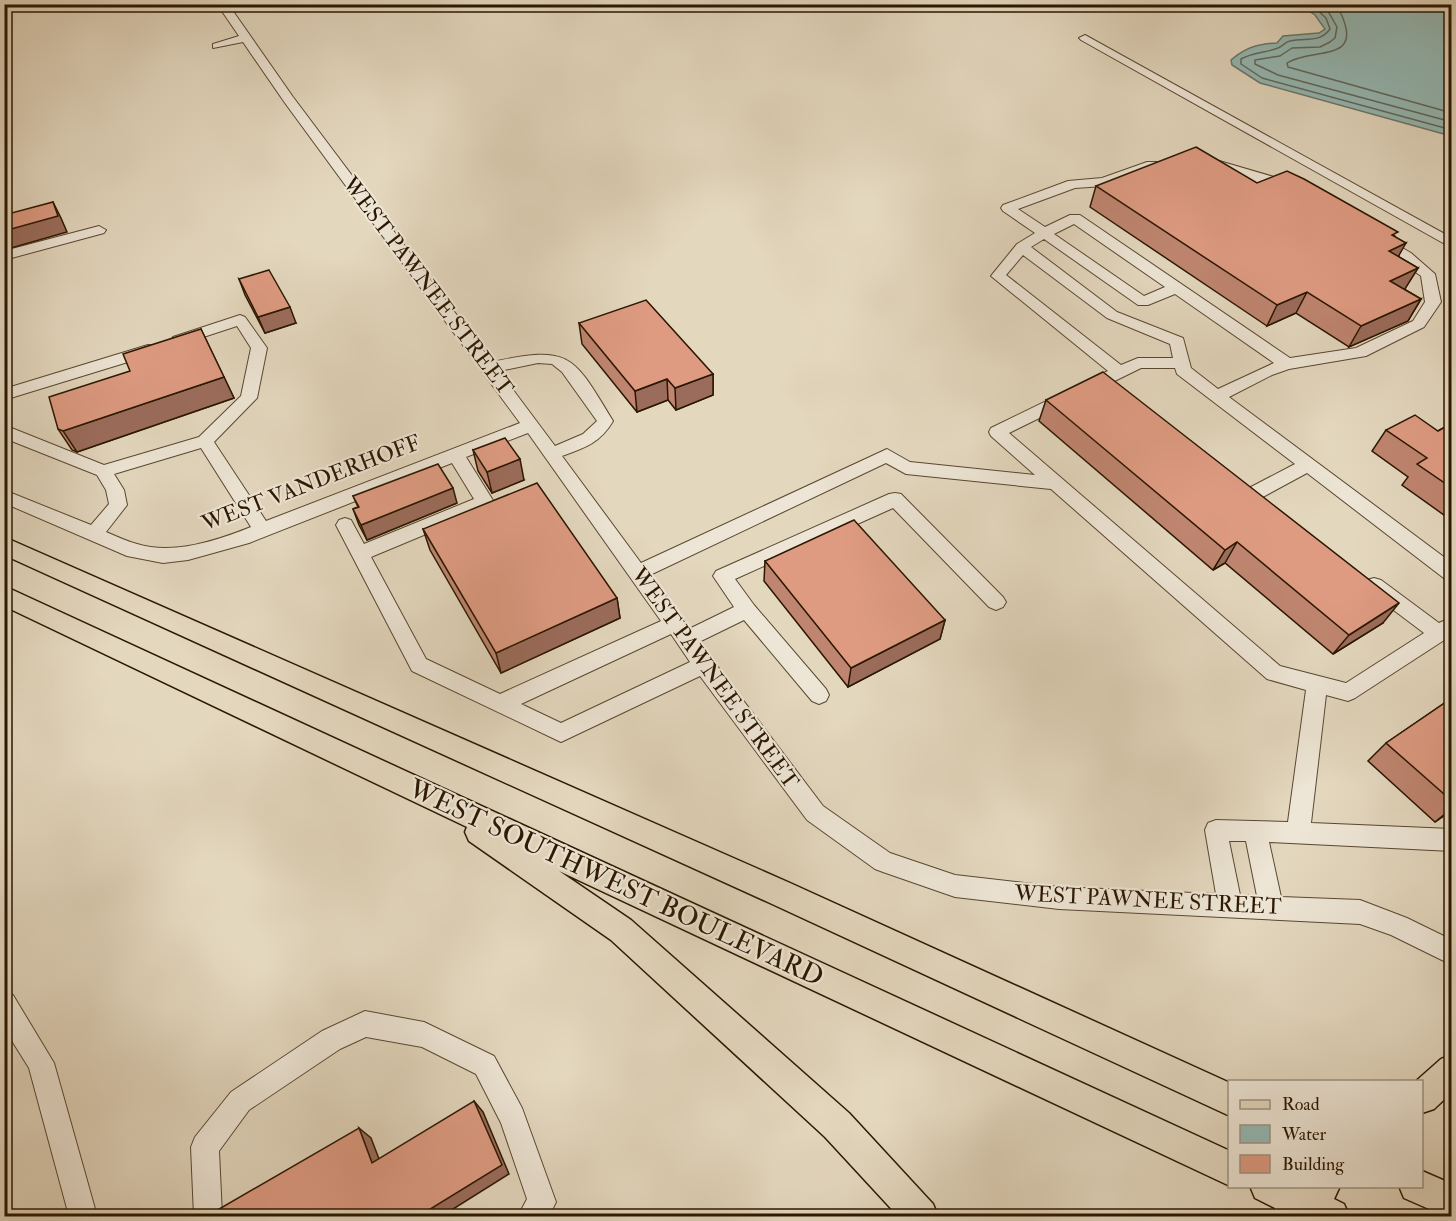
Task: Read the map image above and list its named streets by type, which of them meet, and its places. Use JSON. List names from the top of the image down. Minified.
{"streets":{"main road":["WEST SOUTHWEST BOULEVARD"],"street":["WEST PAWNEE STREET","WEST VANDERHOFF"]},"crossings":[["WEST PAWNEE STREET","WEST VANDERHOFF"]],"legend":["Road","Water","Building"]}
